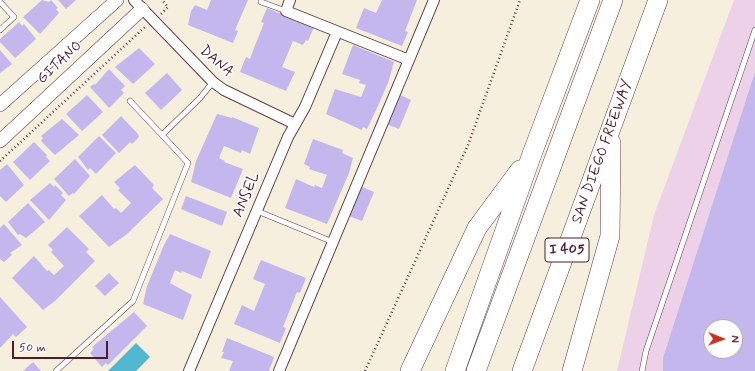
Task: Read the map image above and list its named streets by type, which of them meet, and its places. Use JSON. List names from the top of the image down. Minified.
{"streets":{"highway":["SAN DIEGO FREEWAY","I 405"],"street":["DANA","GITANO","ANSEL"]},"crossings":[["DANA","GITANO"],["DANA","ANSEL"]],"scale_bar":"50 m","north":"right"}
